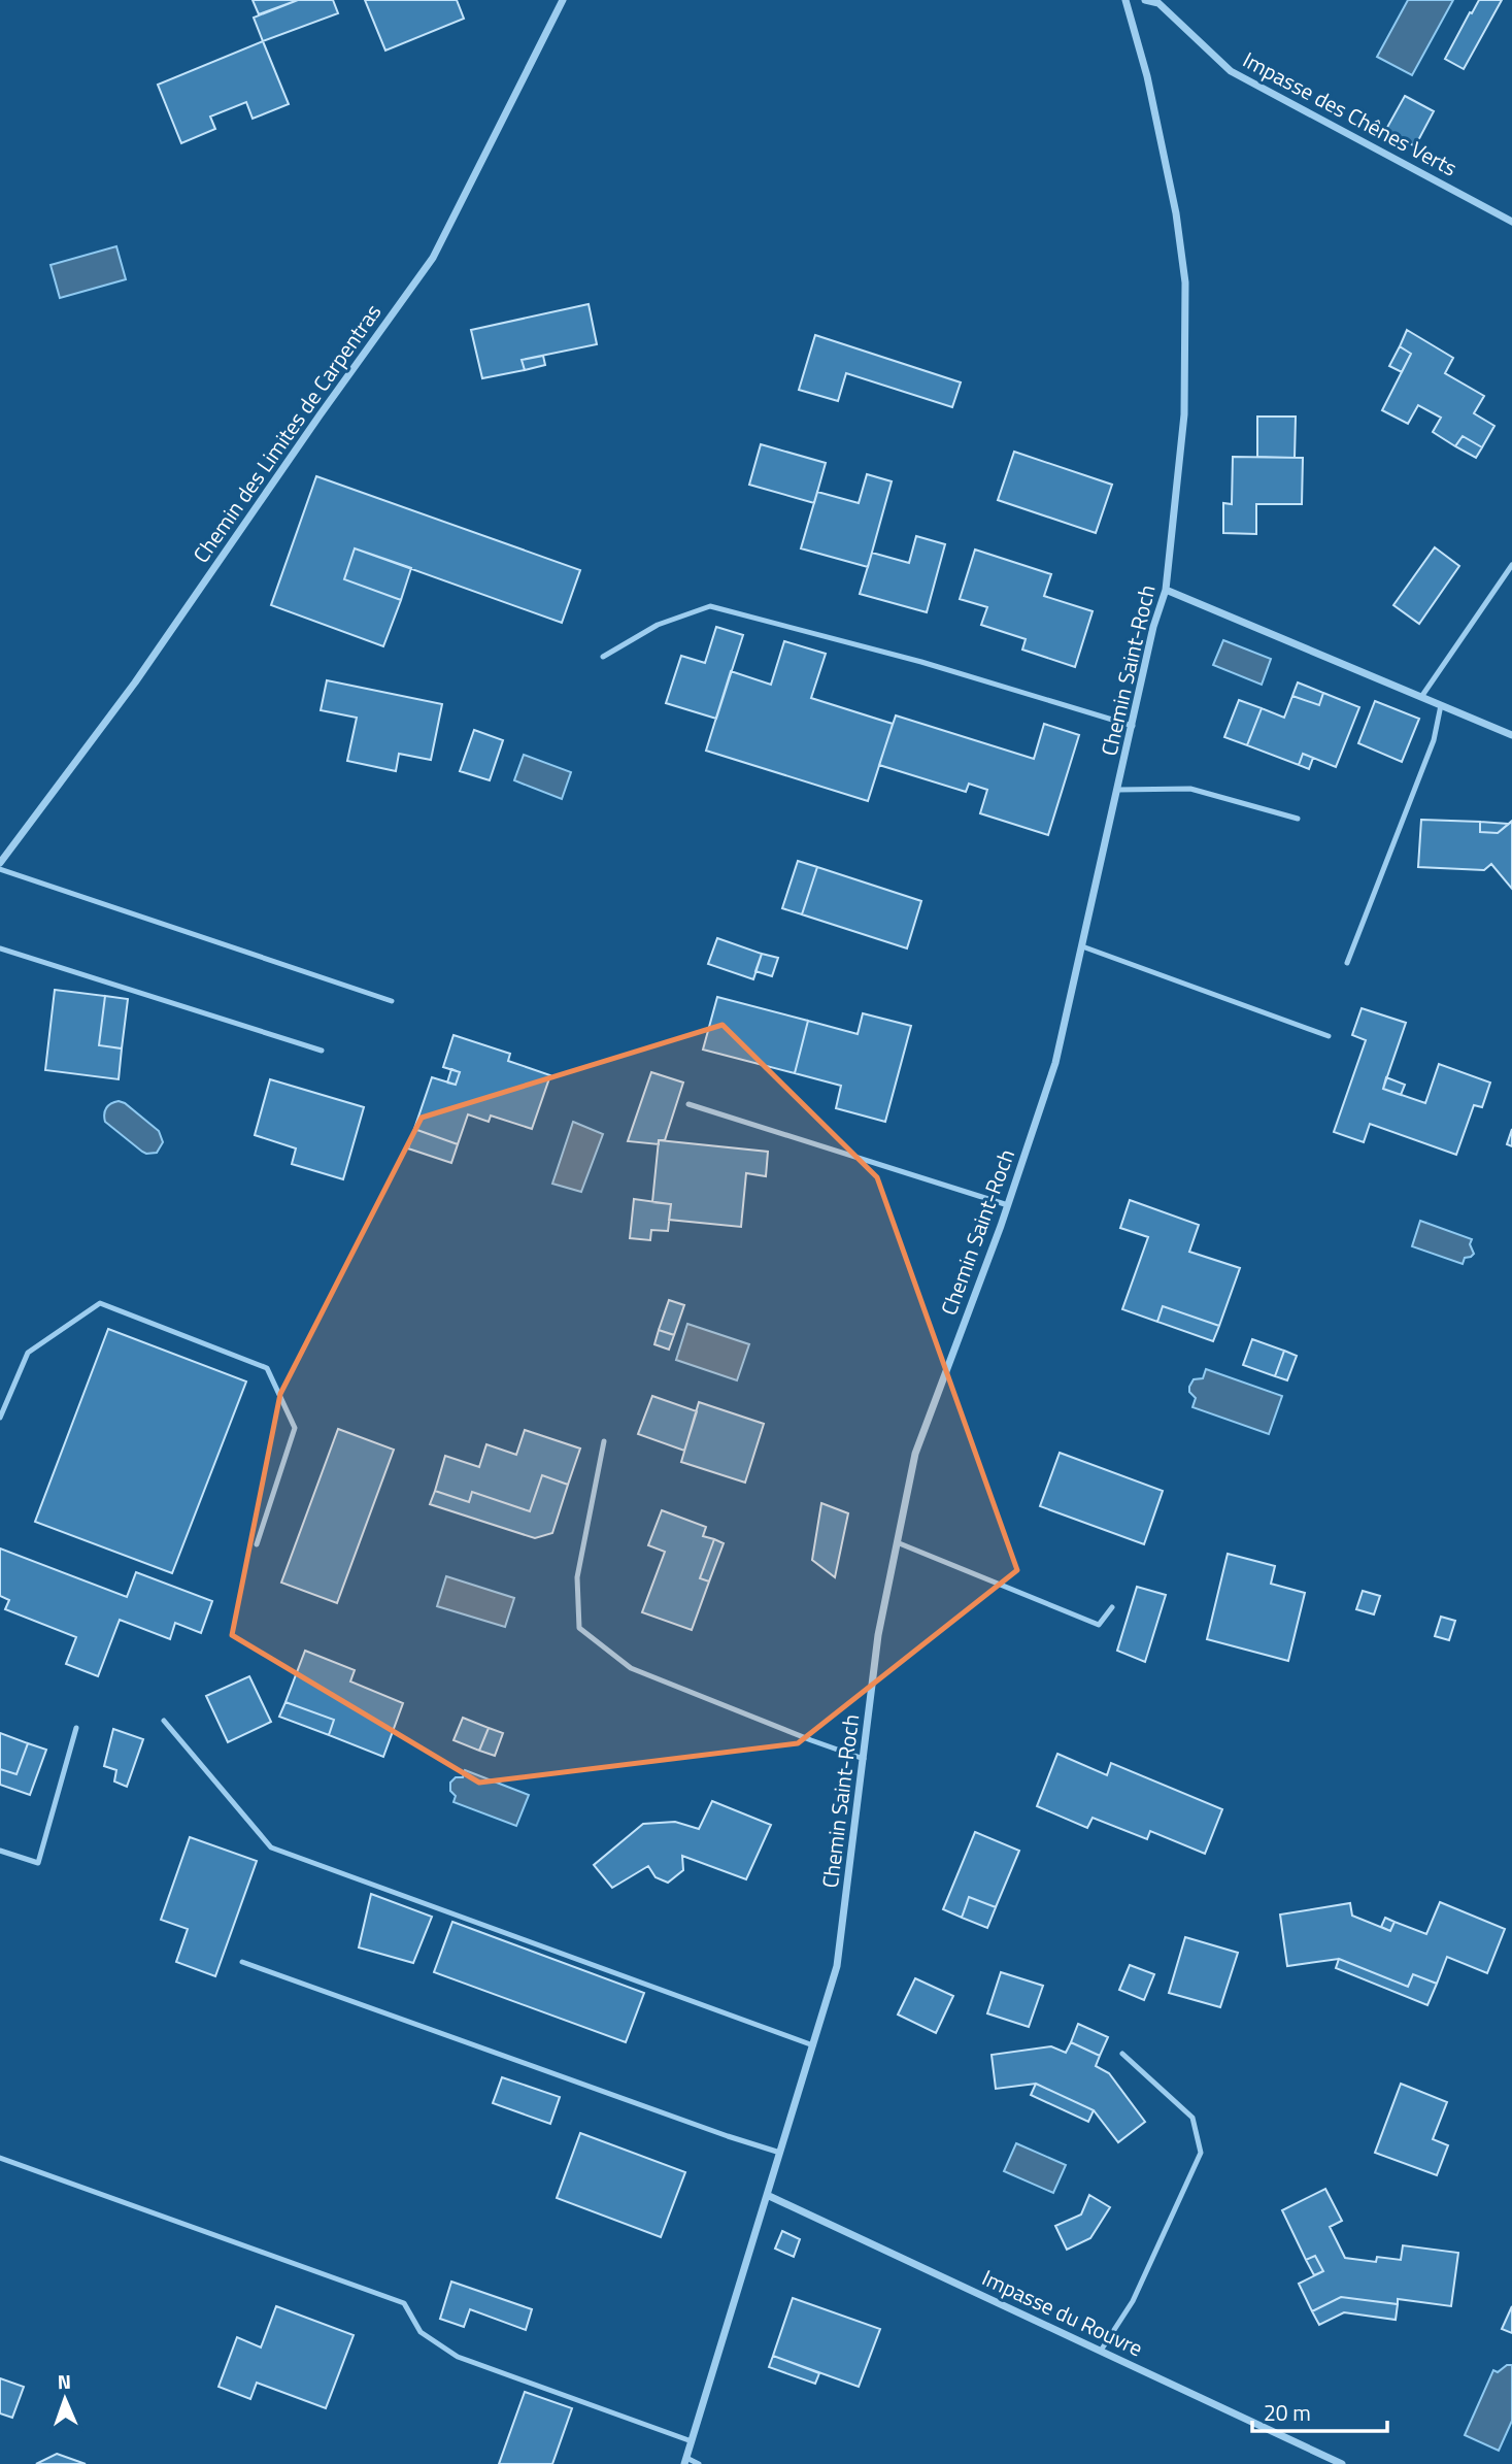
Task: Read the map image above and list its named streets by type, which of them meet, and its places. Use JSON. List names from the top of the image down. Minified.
{"streets":{"street":["Impasse des Chênes Verts","Chemin des Limites de Carpentras","Chemin Saint-Roch","Impasse du Rouvre"]},"crossings":[["Chemin Saint-Roch","Impasse du Rouvre"]],"scale_bar":"20 m","north":"top"}
